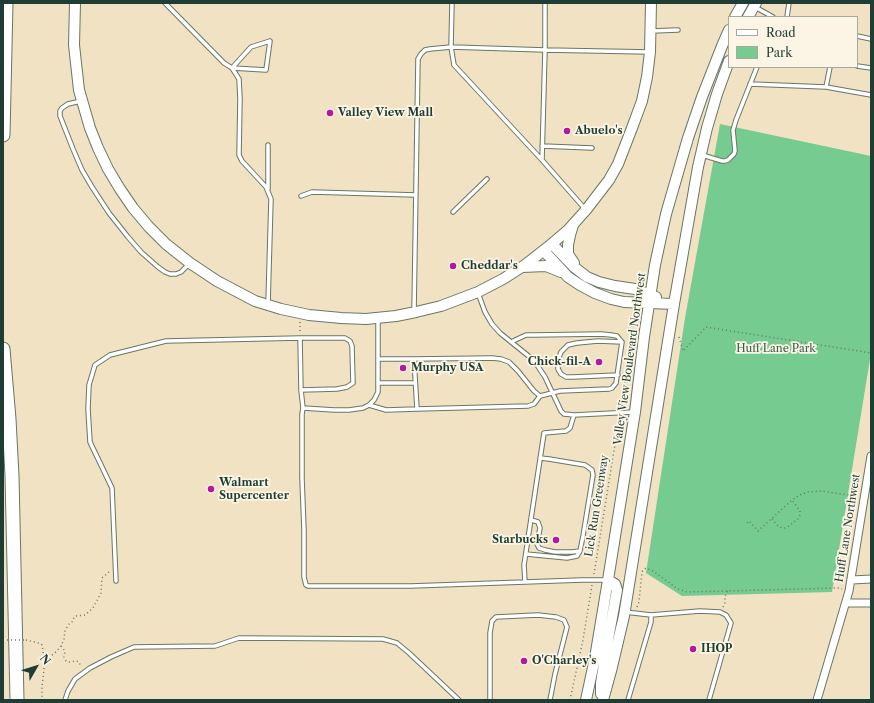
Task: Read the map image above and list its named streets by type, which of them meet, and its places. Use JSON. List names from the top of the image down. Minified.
{"streets":{"main road":["Valley View Boulevard Northwest"],"street":["Huff Lane Northwest"],"path":["Lick Run Greenway"]},"parks":["Huff Lane Park"],"places":["Valley View Mall","Abuelo's","Cheddar's","Chick-fil-A","Murphy USA","Walmart Supercenter","Starbucks","IHOP","O'Charley's"],"legend":["Road","Park"],"north":"top right"}
